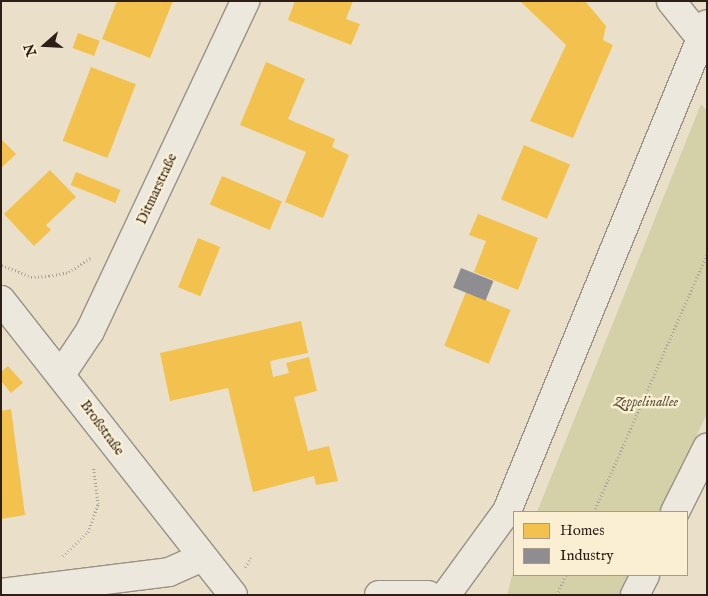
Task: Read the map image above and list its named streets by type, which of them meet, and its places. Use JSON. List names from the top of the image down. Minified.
{"streets":{"street":["Ditmarstraße","Broßstraße"]},"crossings":[["Ditmarstraße","Broßstraße"]],"parks":["Zeppelinallee"],"legend":["Homes","Industry"],"north":"left"}
